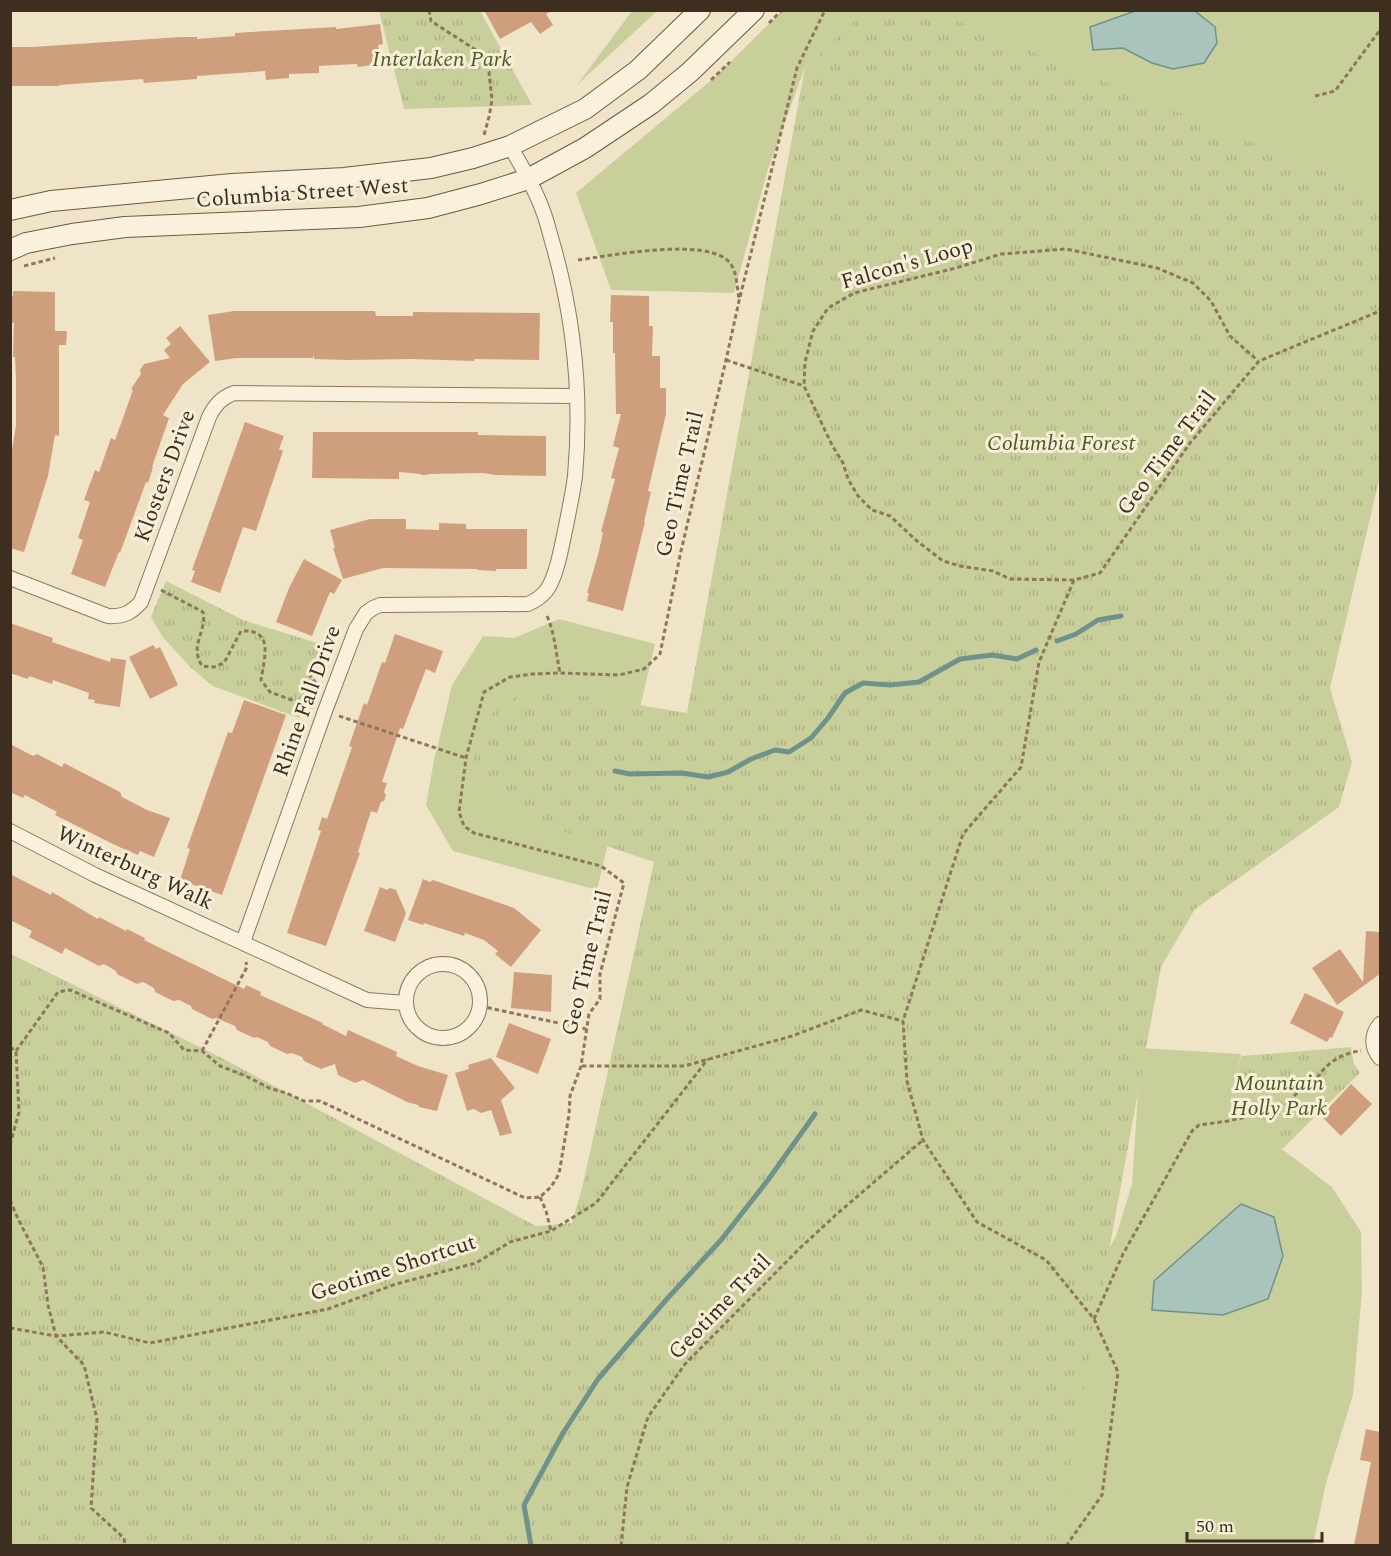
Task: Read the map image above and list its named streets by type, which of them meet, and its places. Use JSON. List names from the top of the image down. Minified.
{"streets":{"main road":["Columbia Street West"],"street":["Klosters Drive","Rhine Fall Drive","Winterburg Walk"],"path":["Falcon's Loop","Geo Time Trail","Geotime Shortcut","Geotime Trail"]},"crossings":[["Columbia Street West","Rhine Fall Drive"],["Falcon's Loop","Geo Time Trail"],["Klosters Drive","Rhine Fall Drive"],["Rhine Fall Drive","Winterburg Walk"]],"parks":["Interlaken Park","Columbia Forest","Mountain Holly Park"],"scale_bar":"50 m"}
